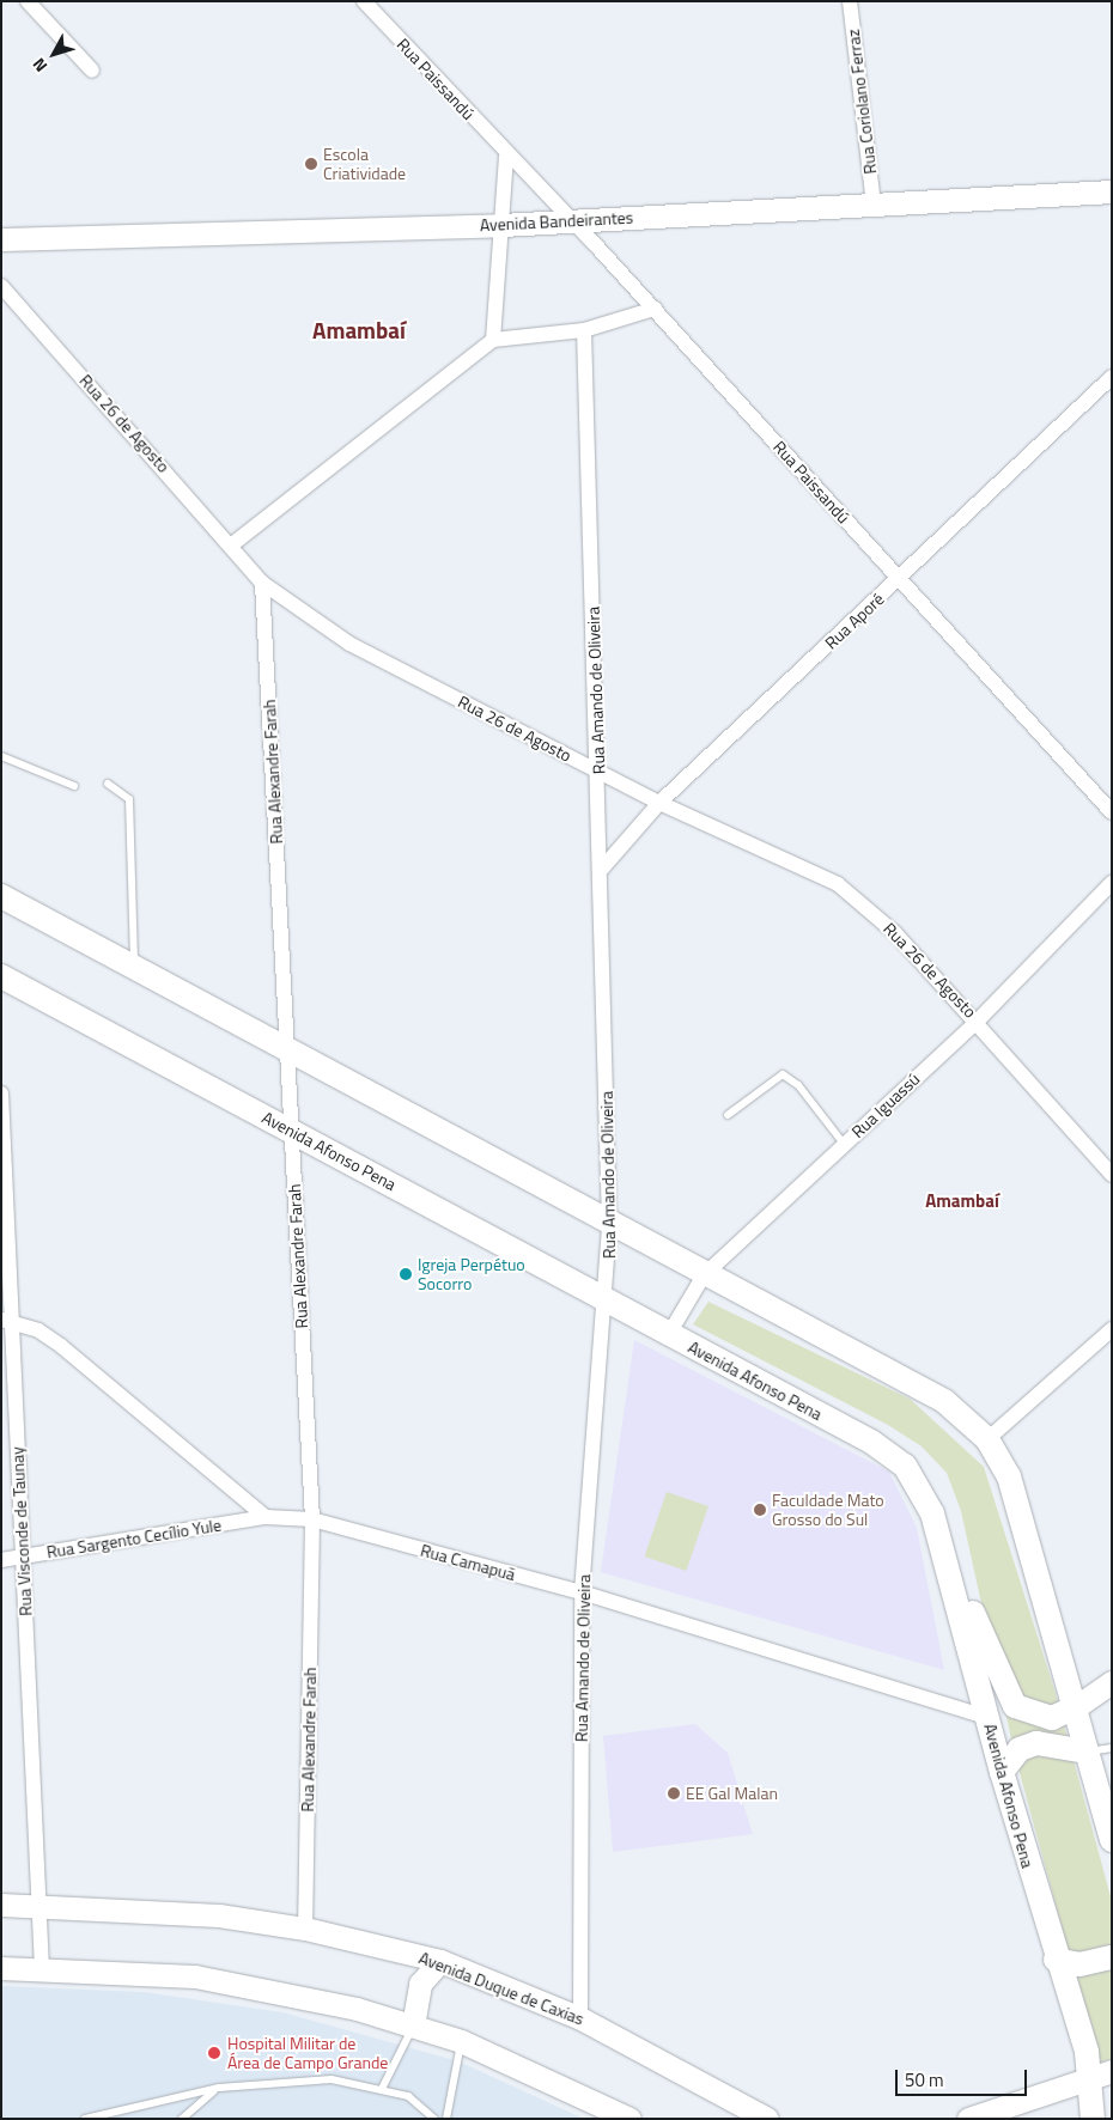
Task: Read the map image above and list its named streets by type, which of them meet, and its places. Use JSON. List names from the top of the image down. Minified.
{"streets":{"main road":["Avenida Bandeirantes","Avenida Afonso Pena","Avenida Duque de Caxias"],"street":["Rua Paissandú","Rua Coriolano Ferraz","Rua 26 de Agosto","Rua Aporé","Rua Amando de Oliveira","Rua Alexandre Farah","Rua Iguassú","Rua Visconde de Taunay","Rua Sargento Cecílio Yule","Rua Camapuã"]},"crossings":[["Rua Paissandú","Avenida Bandeirantes"],["Rua Paissandú","Rua Aporé"],["Rua Coriolano Ferraz","Avenida Bandeirantes"],["Rua 26 de Agosto","Rua Aporé"],["Rua 26 de Agosto","Rua Amando de Oliveira"],["Rua 26 de Agosto","Rua Alexandre Farah"],["Rua 26 de Agosto","Rua Iguassú"],["Rua Aporé","Rua Amando de Oliveira"],["Rua Amando de Oliveira","Avenida Afonso Pena"],["Rua Amando de Oliveira","Rua Camapuã"],["Rua Amando de Oliveira","Avenida Duque de Caxias"],["Rua Alexandre Farah","Avenida Afonso Pena"],["Rua Alexandre Farah","Rua Camapuã"],["Rua Alexandre Farah","Avenida Duque de Caxias"],["Rua Iguassú","Avenida Afonso Pena"],["Avenida Afonso Pena","Rua Camapuã"],["Rua Visconde de Taunay","Rua Sargento Cecílio Yule"],["Rua Visconde de Taunay","Avenida Duque de Caxias"],["Rua Sargento Cecílio Yule","Rua Camapuã"]],"districts":["Amambaí","Amambaí"],"places":["Escola Criatividade","Igreja Perpétuo Socorro","Faculdade Mato Grosso do Sul","EE Gal Malan","Hospital Militar de Área de Campo Grande"],"scale_bar":"50 m","north":"bottom left"}
